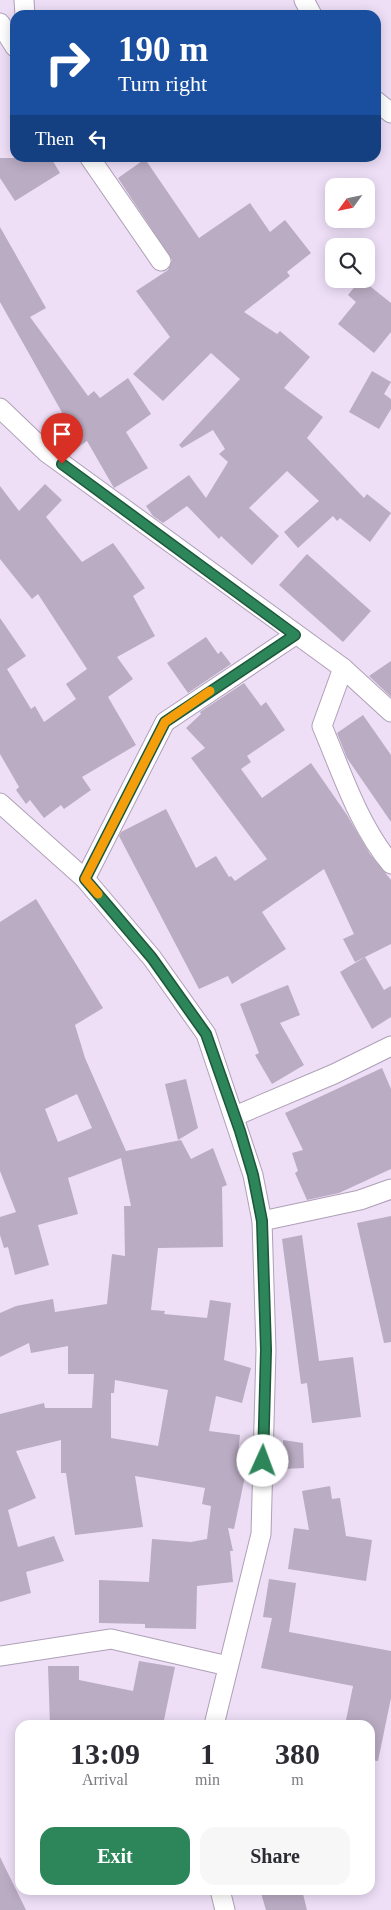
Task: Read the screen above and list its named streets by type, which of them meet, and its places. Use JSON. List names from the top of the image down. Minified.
{"north":"bottom left","page":{"turn":["190 m","Turn right"],"then":"Then","eta":["13:09","Arrival","1","min","380","m"],"buttons":["Exit","Share"]}}
